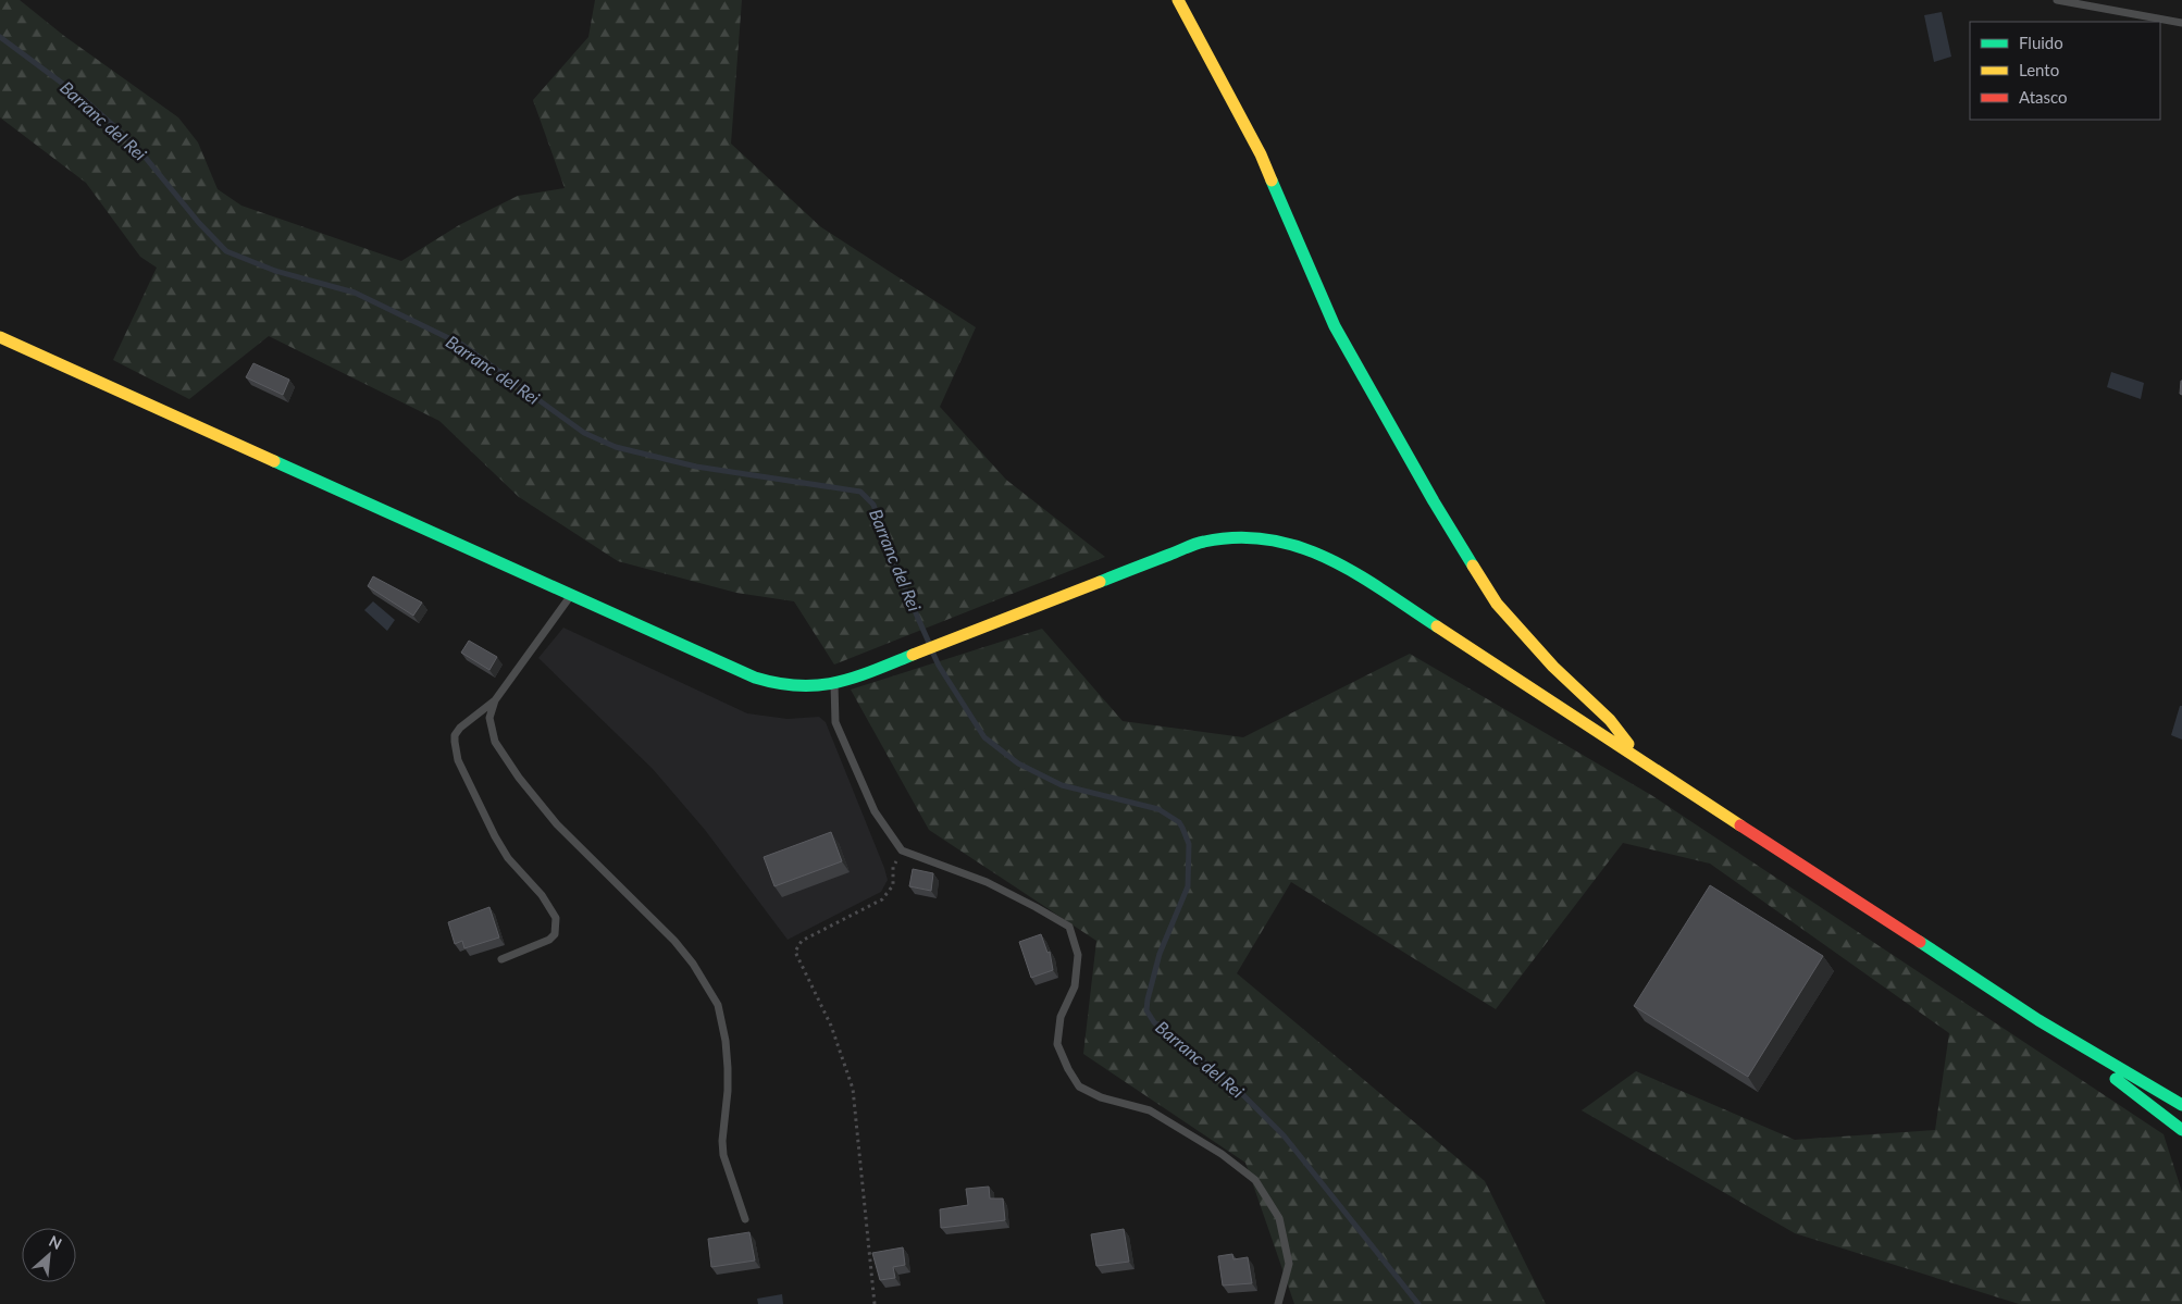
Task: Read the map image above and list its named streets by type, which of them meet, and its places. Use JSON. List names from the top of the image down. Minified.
{"water":["Barranc del Rei"],"legend":["Fluido","Lento","Atasco"],"north":"top right"}
